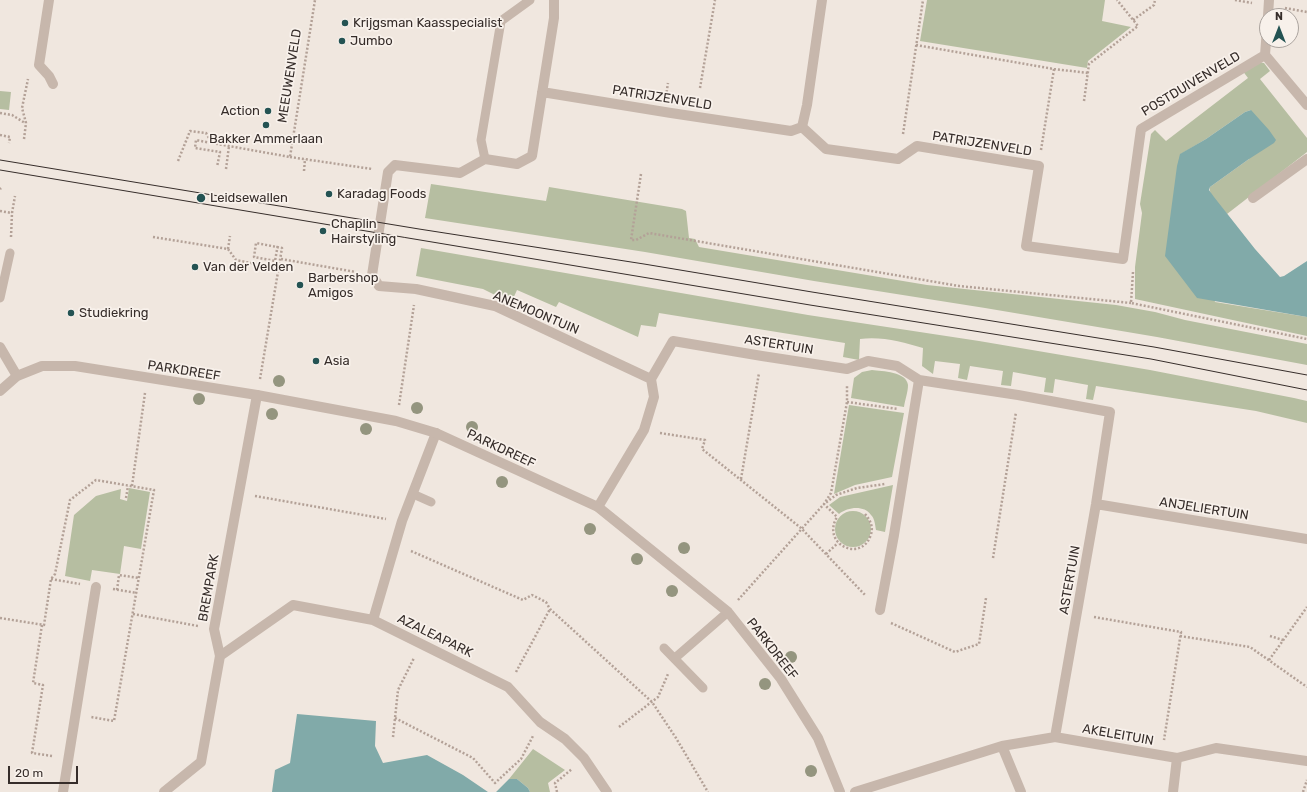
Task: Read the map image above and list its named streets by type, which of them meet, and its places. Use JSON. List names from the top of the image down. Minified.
{"streets":{"street":["POSTDUIVENVELD","PATRIJZENVELD","ANEMOONTUIN","ASTERTUIN","PARKDREEF","ANJELIERTUIN","BREMPARK","AZALEAPARK","AKELEITUIN"],"path":["MEEUWENVELD"]},"crossings":[["POSTDUIVENVELD","PATRIJZENVELD"],["ANEMOONTUIN","ASTERTUIN"],["ASTERTUIN","ANJELIERTUIN"],["ASTERTUIN","AKELEITUIN"],["PARKDREEF","BREMPARK"],["BREMPARK","AZALEAPARK"]],"places":["Krijgsman Kaasspecialist","Jumbo","Action","Bakker Ammerlaan","Karadag Foods","Leidsewallen","Chaplin Hairstyling","Van der Velden","Barbershop Amigos","Studiekring","Asia"],"scale_bar":"20 m","north":"top"}
